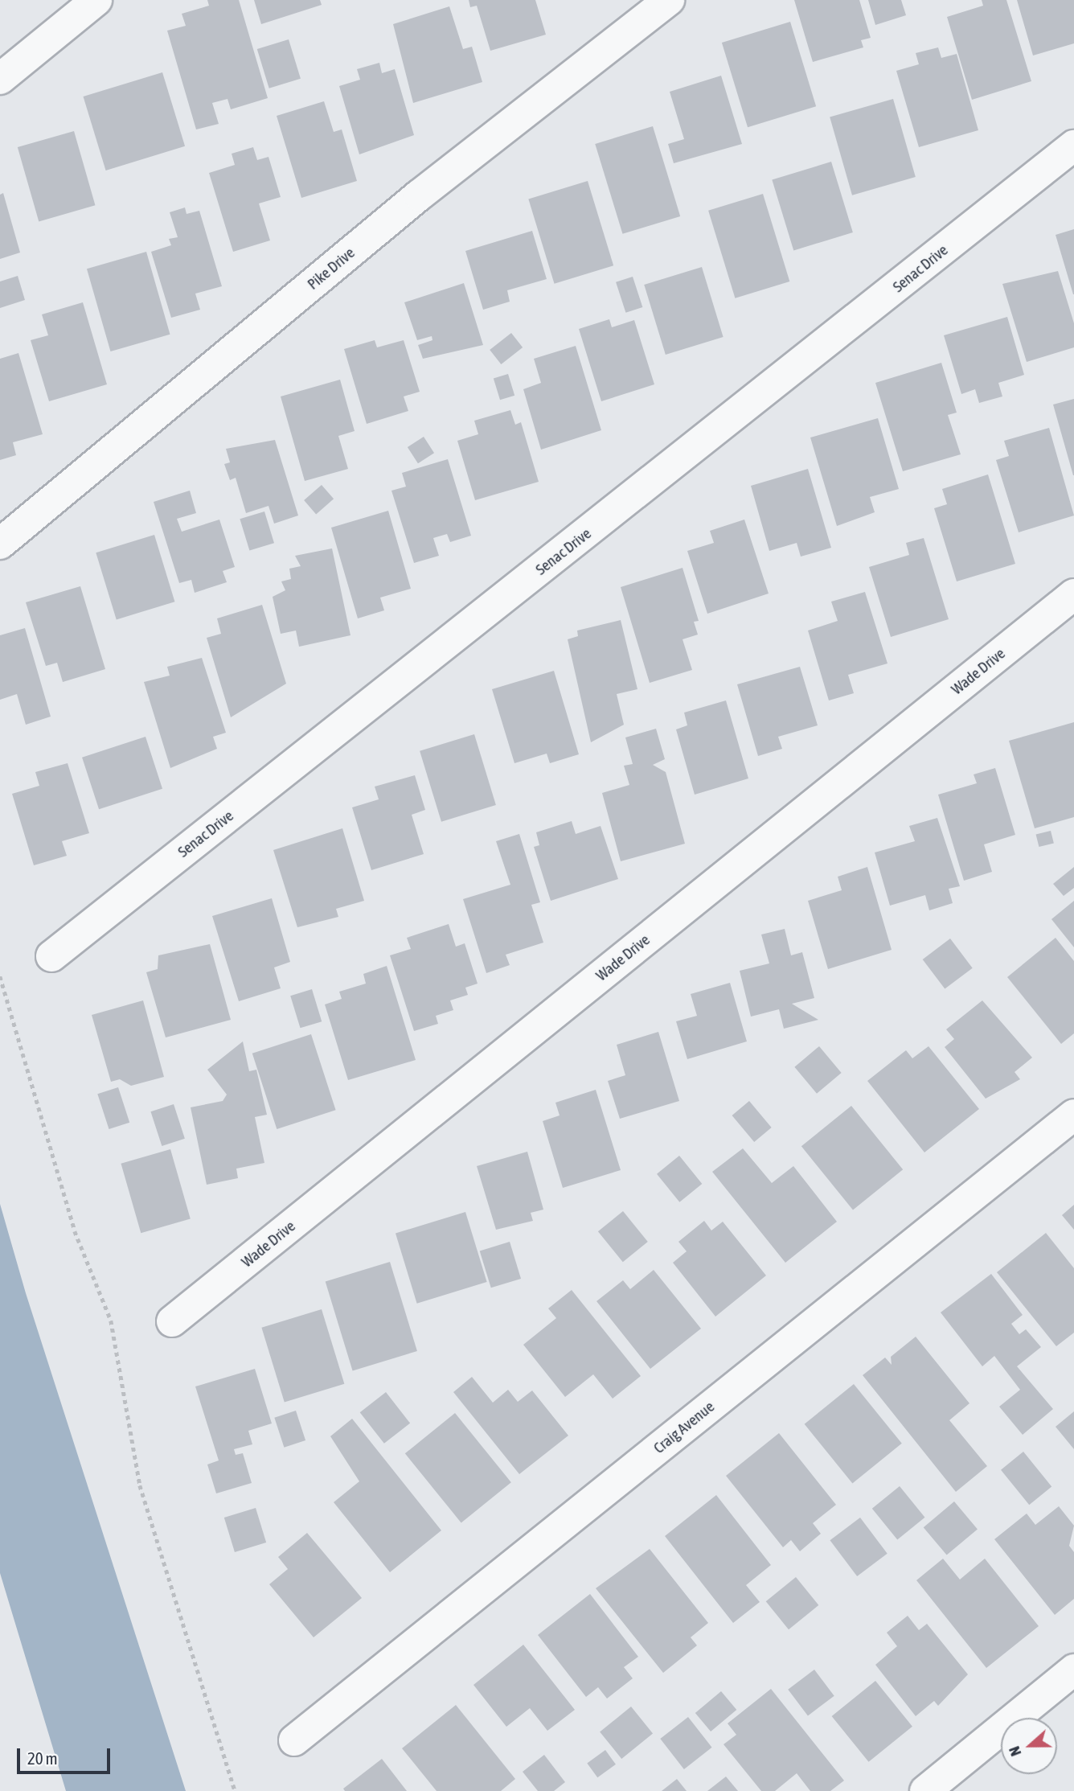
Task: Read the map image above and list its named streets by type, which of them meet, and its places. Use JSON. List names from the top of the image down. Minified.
{"streets":{"street":["Pike Drive","Senac Drive","Wade Drive","Craig Avenue"]},"scale_bar":"20 m","north":"left"}
